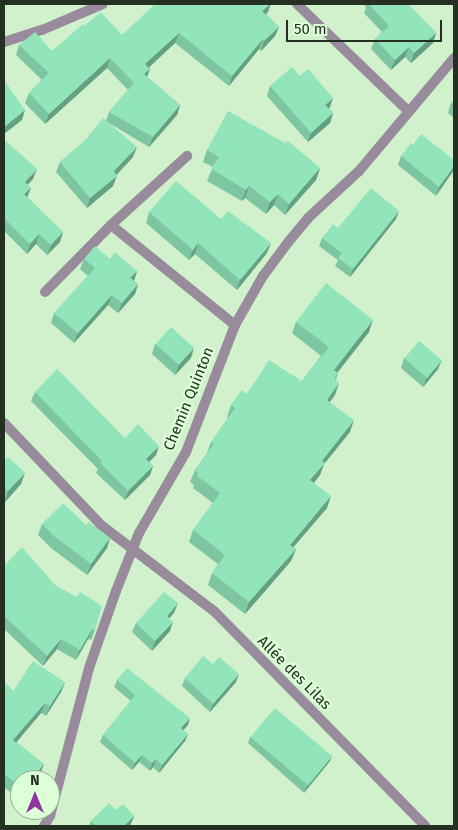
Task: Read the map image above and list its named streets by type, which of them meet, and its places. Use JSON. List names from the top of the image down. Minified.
{"streets":{"street":["Chemin Quinton","Allée des Lilas"]},"crossings":[["Chemin Quinton","Allée des Lilas"]],"scale_bar":"50 m","north":"top"}
